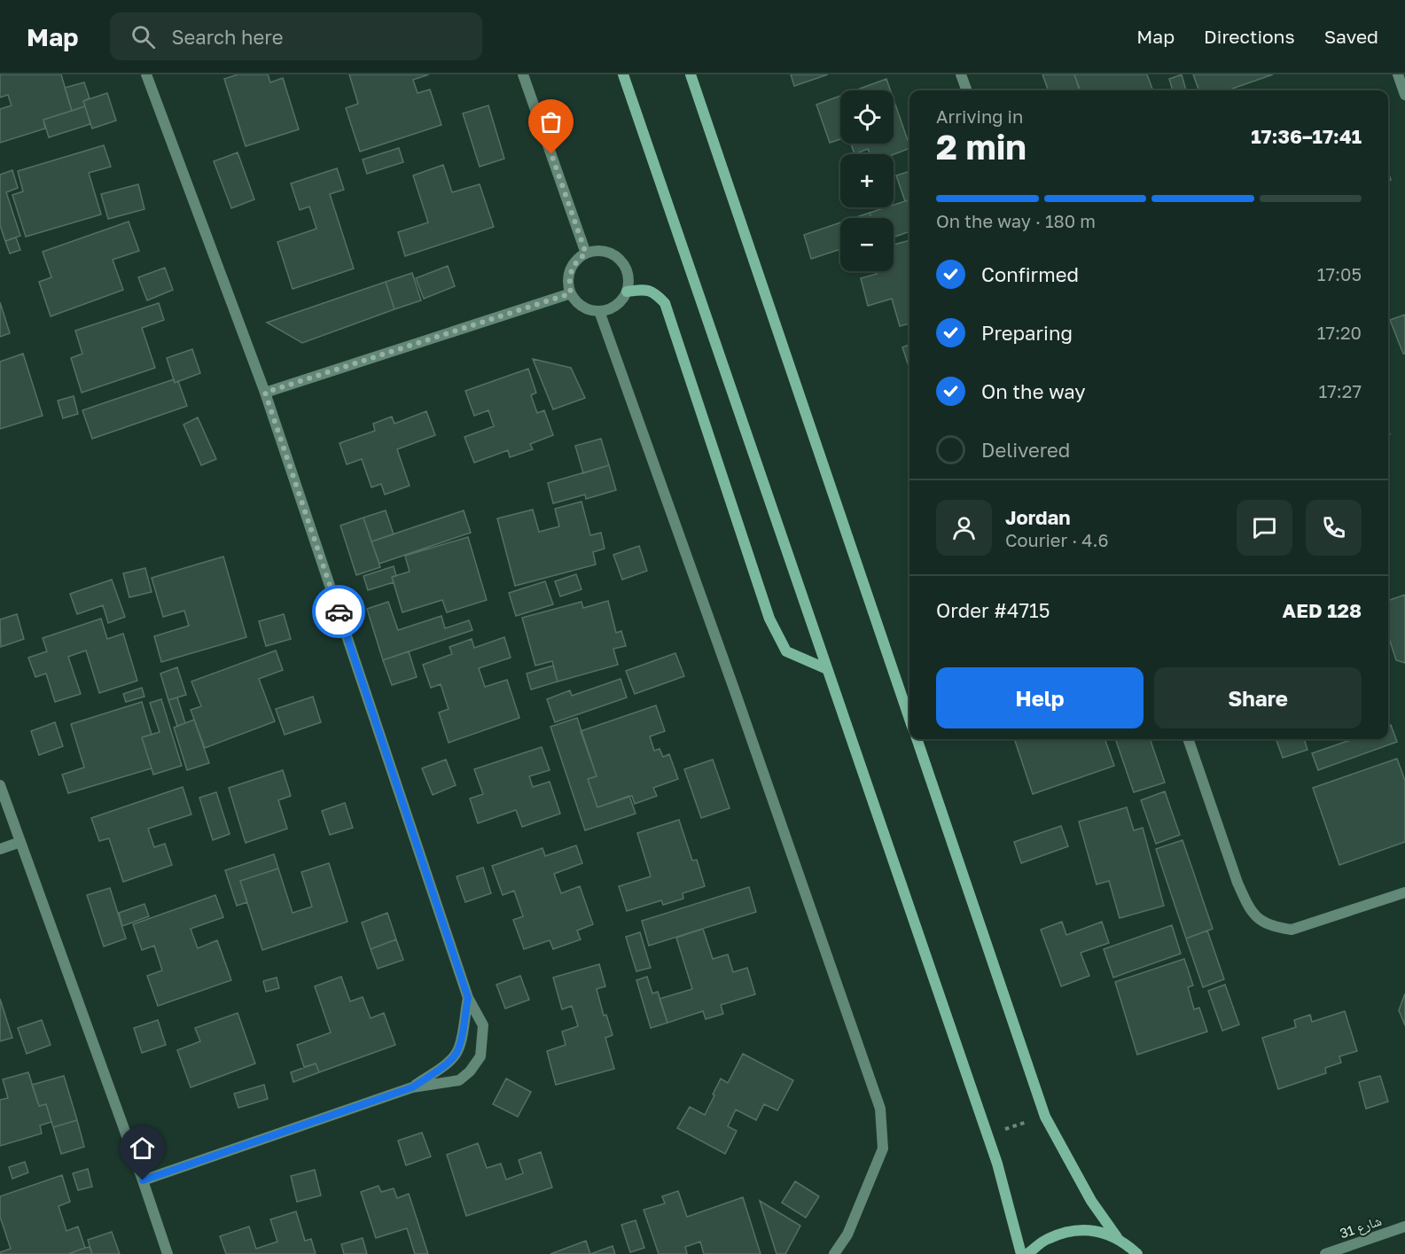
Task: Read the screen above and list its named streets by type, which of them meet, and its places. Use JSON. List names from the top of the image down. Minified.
{"streets":{"street":["شارع 31"]},"page":{"header":"Map","search":"Search here","nav":["Map","Directions","Saved"],"map_buttons":["+","−"],"heading":["2 min","Arriving in","17:36–17:41"],"panel":["Jordan","Courier · 4.6","Order #4715","AED 128"],"bar":"On the way · 180 m","list":[["Confirmed","17:05"],["Preparing","17:20"],["On the way","17:27"],"Delivered"],"buttons":["Help","Share"]}}
